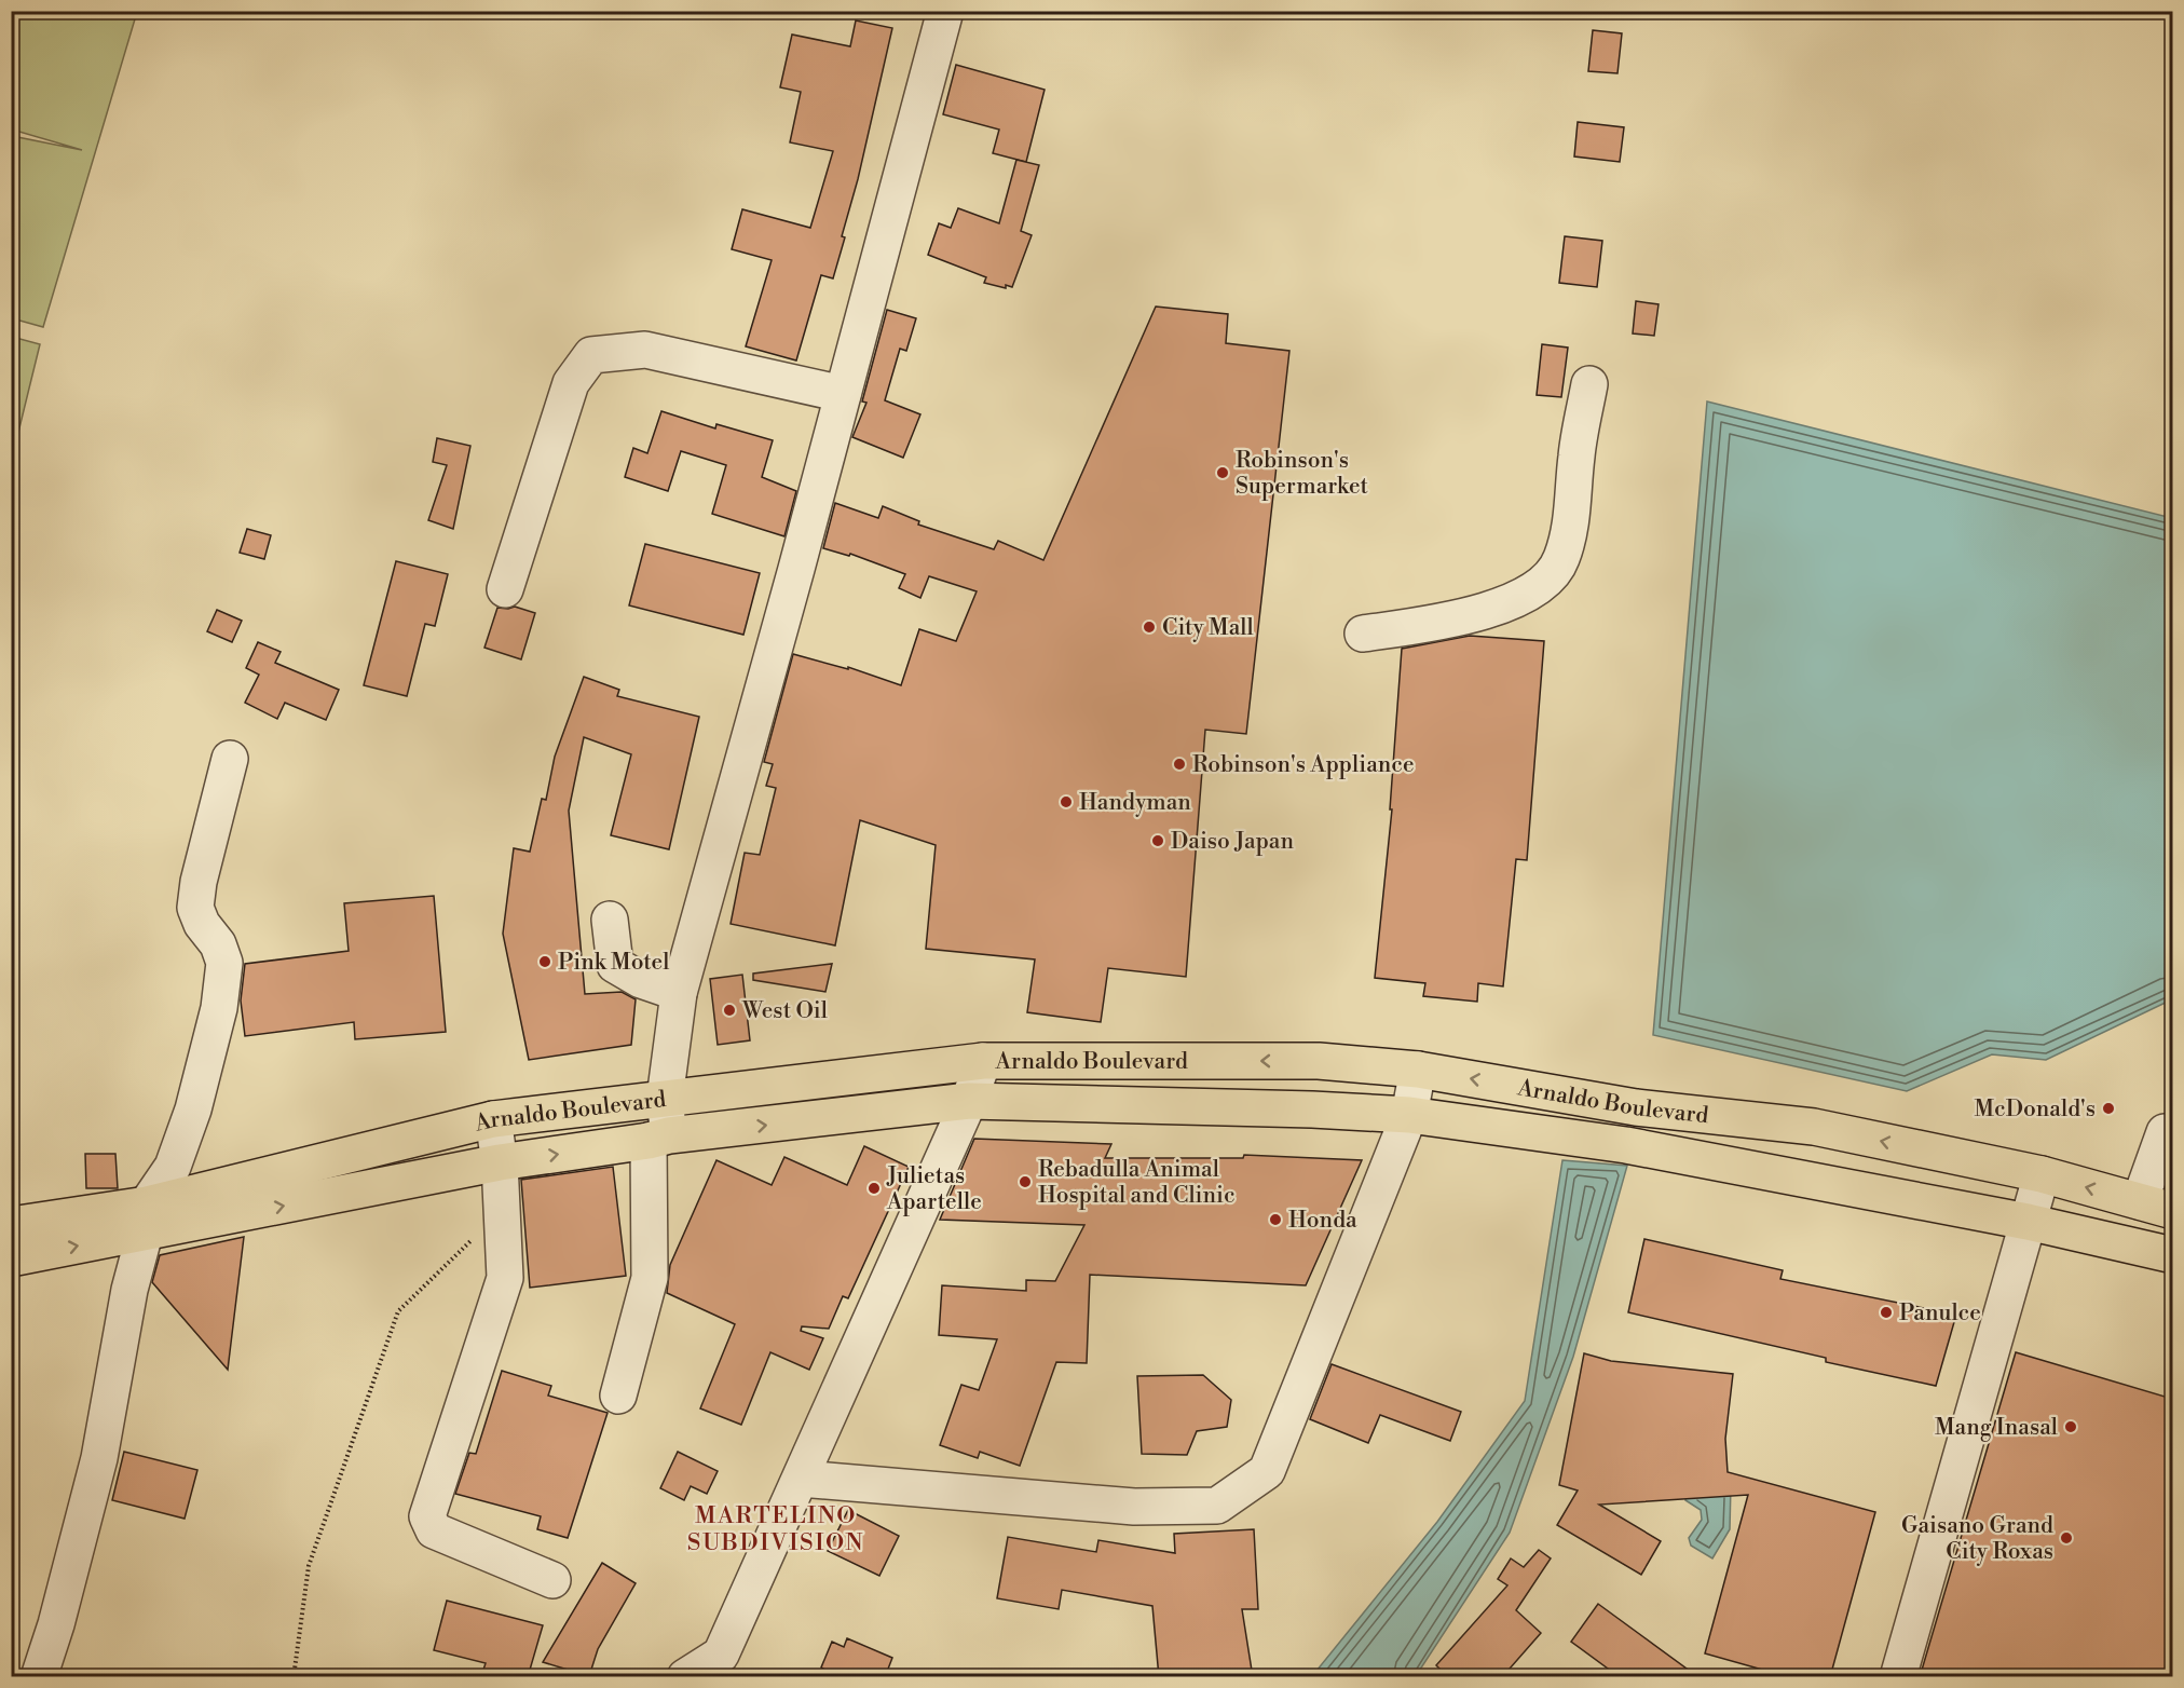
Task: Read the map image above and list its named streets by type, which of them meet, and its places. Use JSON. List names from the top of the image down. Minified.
{"streets":{"highway":["Arnaldo Boulevard"]},"districts":["MARTELINO SUBDIVISION"],"places":["Robinson's Supermarket","City Mall","Robinson's Appliance","Handyman","Daiso Japan","Pink Motel","West Oil","McDonald's","Rebadulla Animal Hospital and Clinic","Julietas Apartelle","Honda","Panulce","Mang Inasal","Gaisano Grand City Roxas"]}
